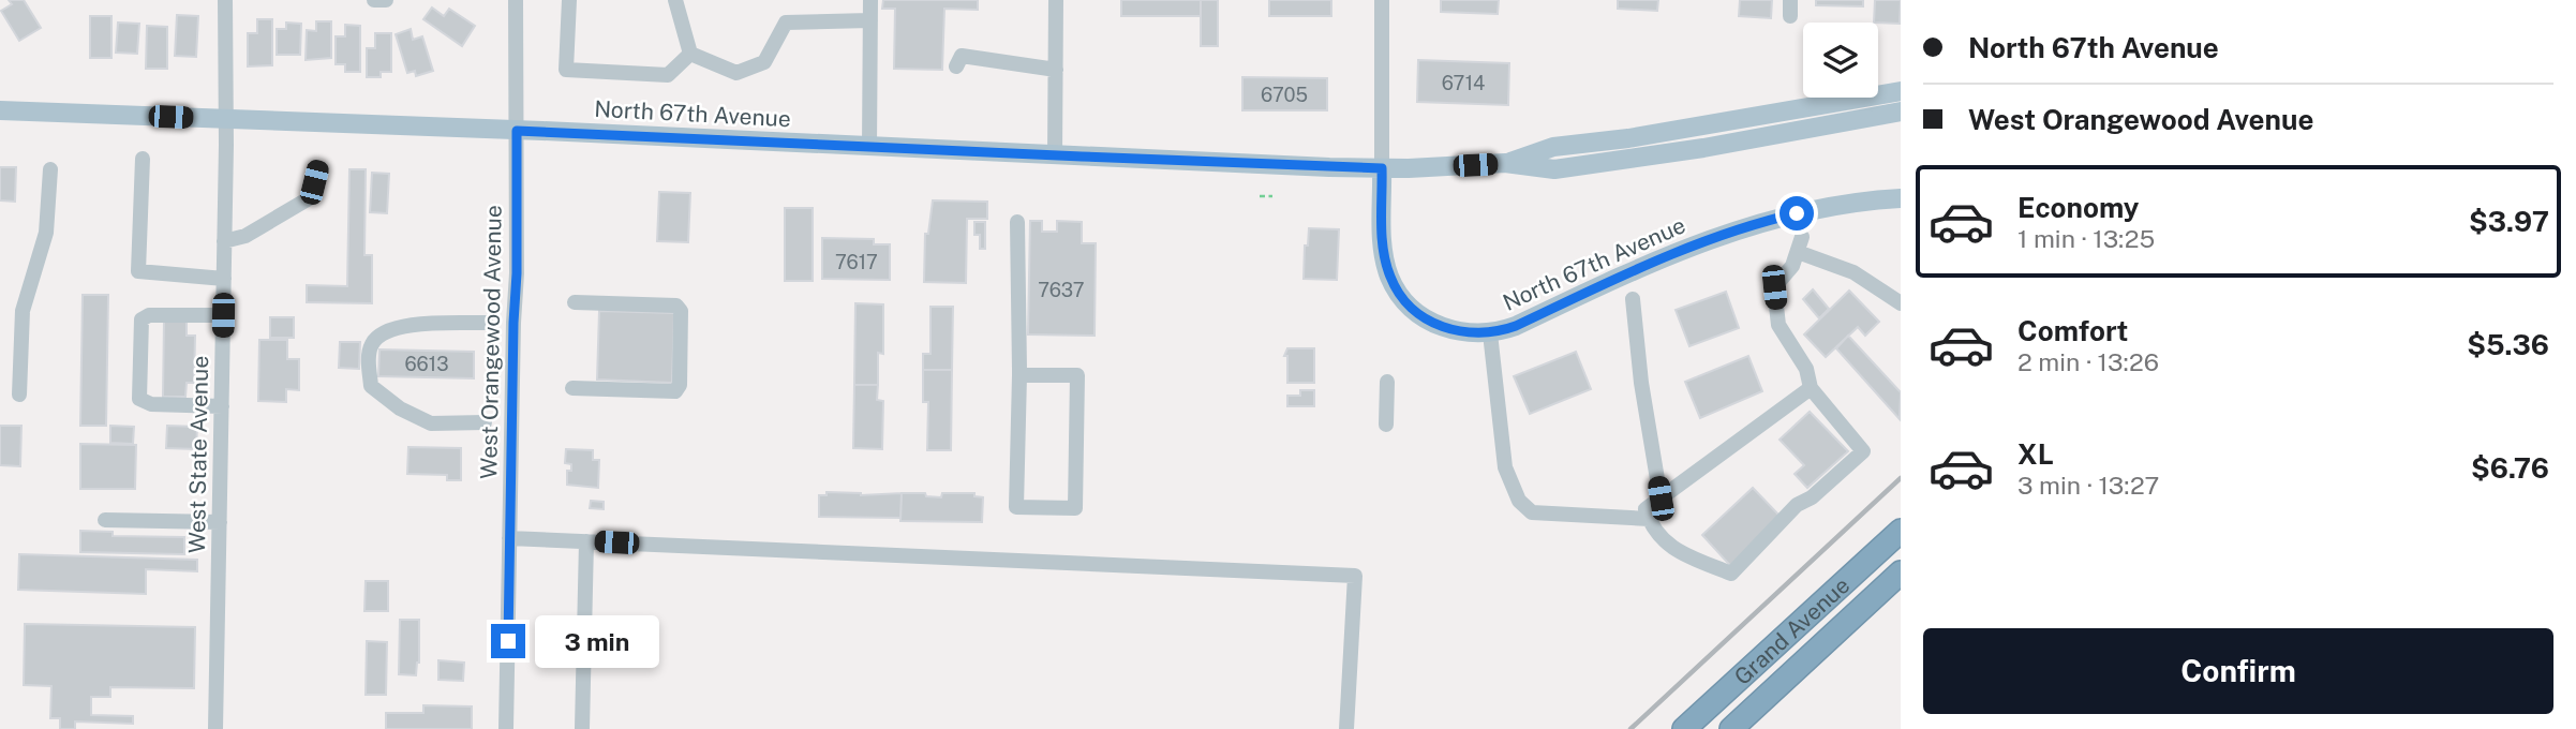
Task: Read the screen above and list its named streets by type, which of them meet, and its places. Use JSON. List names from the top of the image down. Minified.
{"streets":{"highway":["Grand Avenue"],"main road":["North 67th Avenue"],"street":["West Orangewood Avenue","West State Avenue"]},"crossings":[["North 67th Avenue","West Orangewood Avenue"],["North 67th Avenue","West State Avenue"]],"house_numbers":["6714","6705","7617","7637","6613"],"page":{"banner":["North 67th Avenue","West Orangewood Avenue"],"list":[{"name":"Economy","note":"1 min · 13:25","value":"$3.97"},{"name":"Comfort","note":"2 min · 13:26","value":"$5.36"},{"name":"XL","note":"3 min · 13:27","value":"$6.76"}],"buttons":"Confirm","bubble":"3 min"}}
